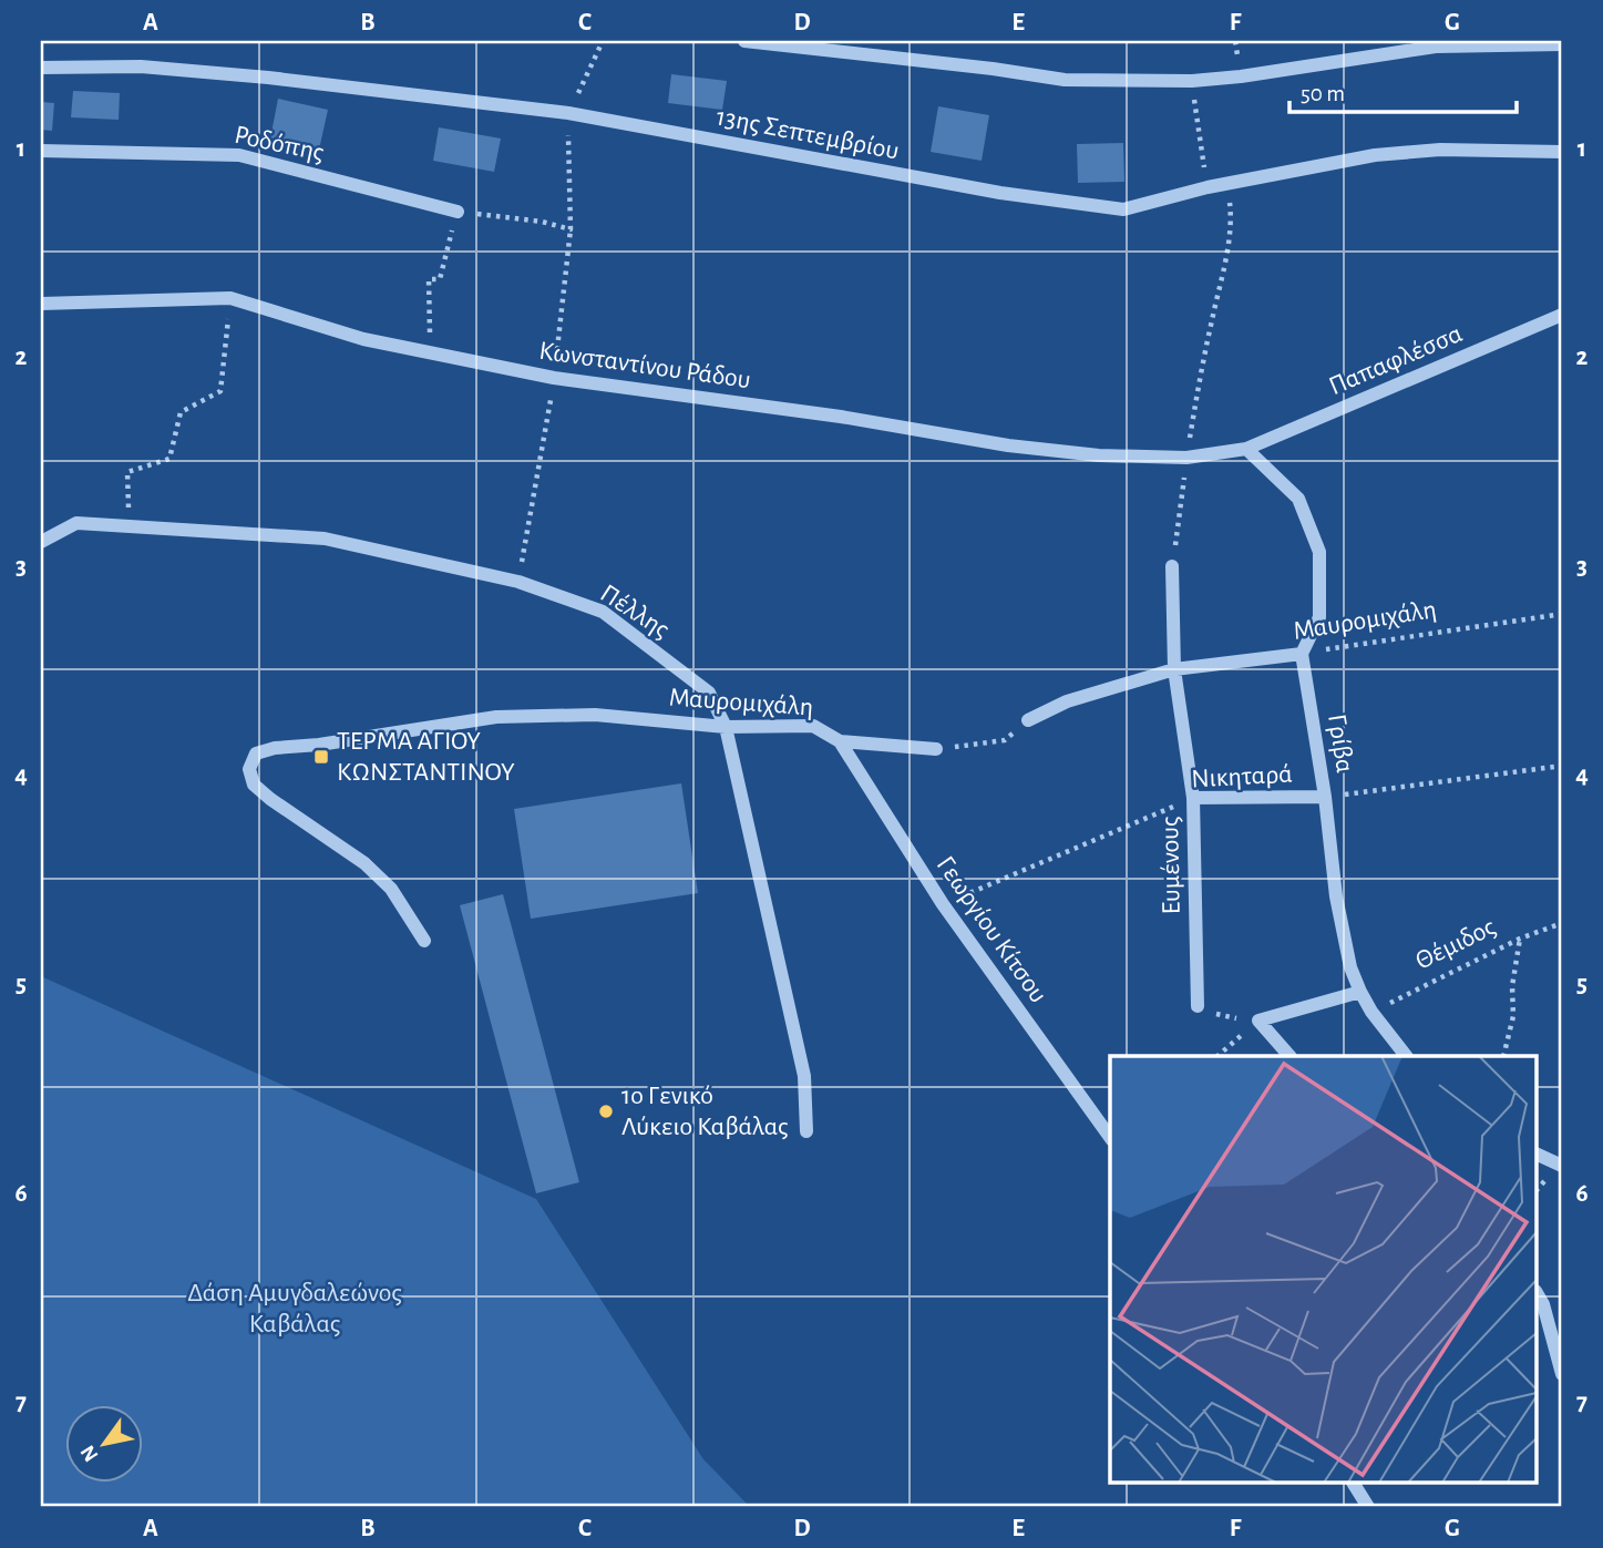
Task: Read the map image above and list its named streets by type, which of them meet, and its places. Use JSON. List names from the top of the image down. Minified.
{"streets":{"street":["13ης Σεπτεμβρίου","Ροδόπης","Παπαφλέσσα","Κωνσταντίνου Ράδου","Πέλλης","Μαυρομιχάλη","Γρίβα","Νικηταρά","Ευμένους","Γεωργίου Κίτσου"],"path":["Θέμιδος"]},"crossings":[["Παπαφλέσσα","Κωνσταντίνου Ράδου"],["Πέλλης","Μαυρομιχάλη"],["Μαυρομιχάλη","Γρίβα"],["Μαυρομιχάλη","Ευμένους"],["Μαυρομιχάλη","Γεωργίου Κίτσου"],["Γρίβα","Νικηταρά"],["Γρίβα","Θέμιδος"],["Νικηταρά","Ευμένους"],["Νικηταρά","Γεωργίου Κίτσου"]],"parks":["Δάση Αμυγδαλεώνος Καβάλας"],"places":{"transit":["ΤΕΡΜΑ ΑΓΙΟΥ ΚΩΝΣΤΑΝΤΙΝΟΥ"],"other":["1ο Γενικό Λύκειο Καβάλας"]},"scale_bar":"50 m","north":"bottom left","grid":{"columns":["A","B","C","D","E","F","G"],"rows":["1","2","3","4","5","6","7"]}}
